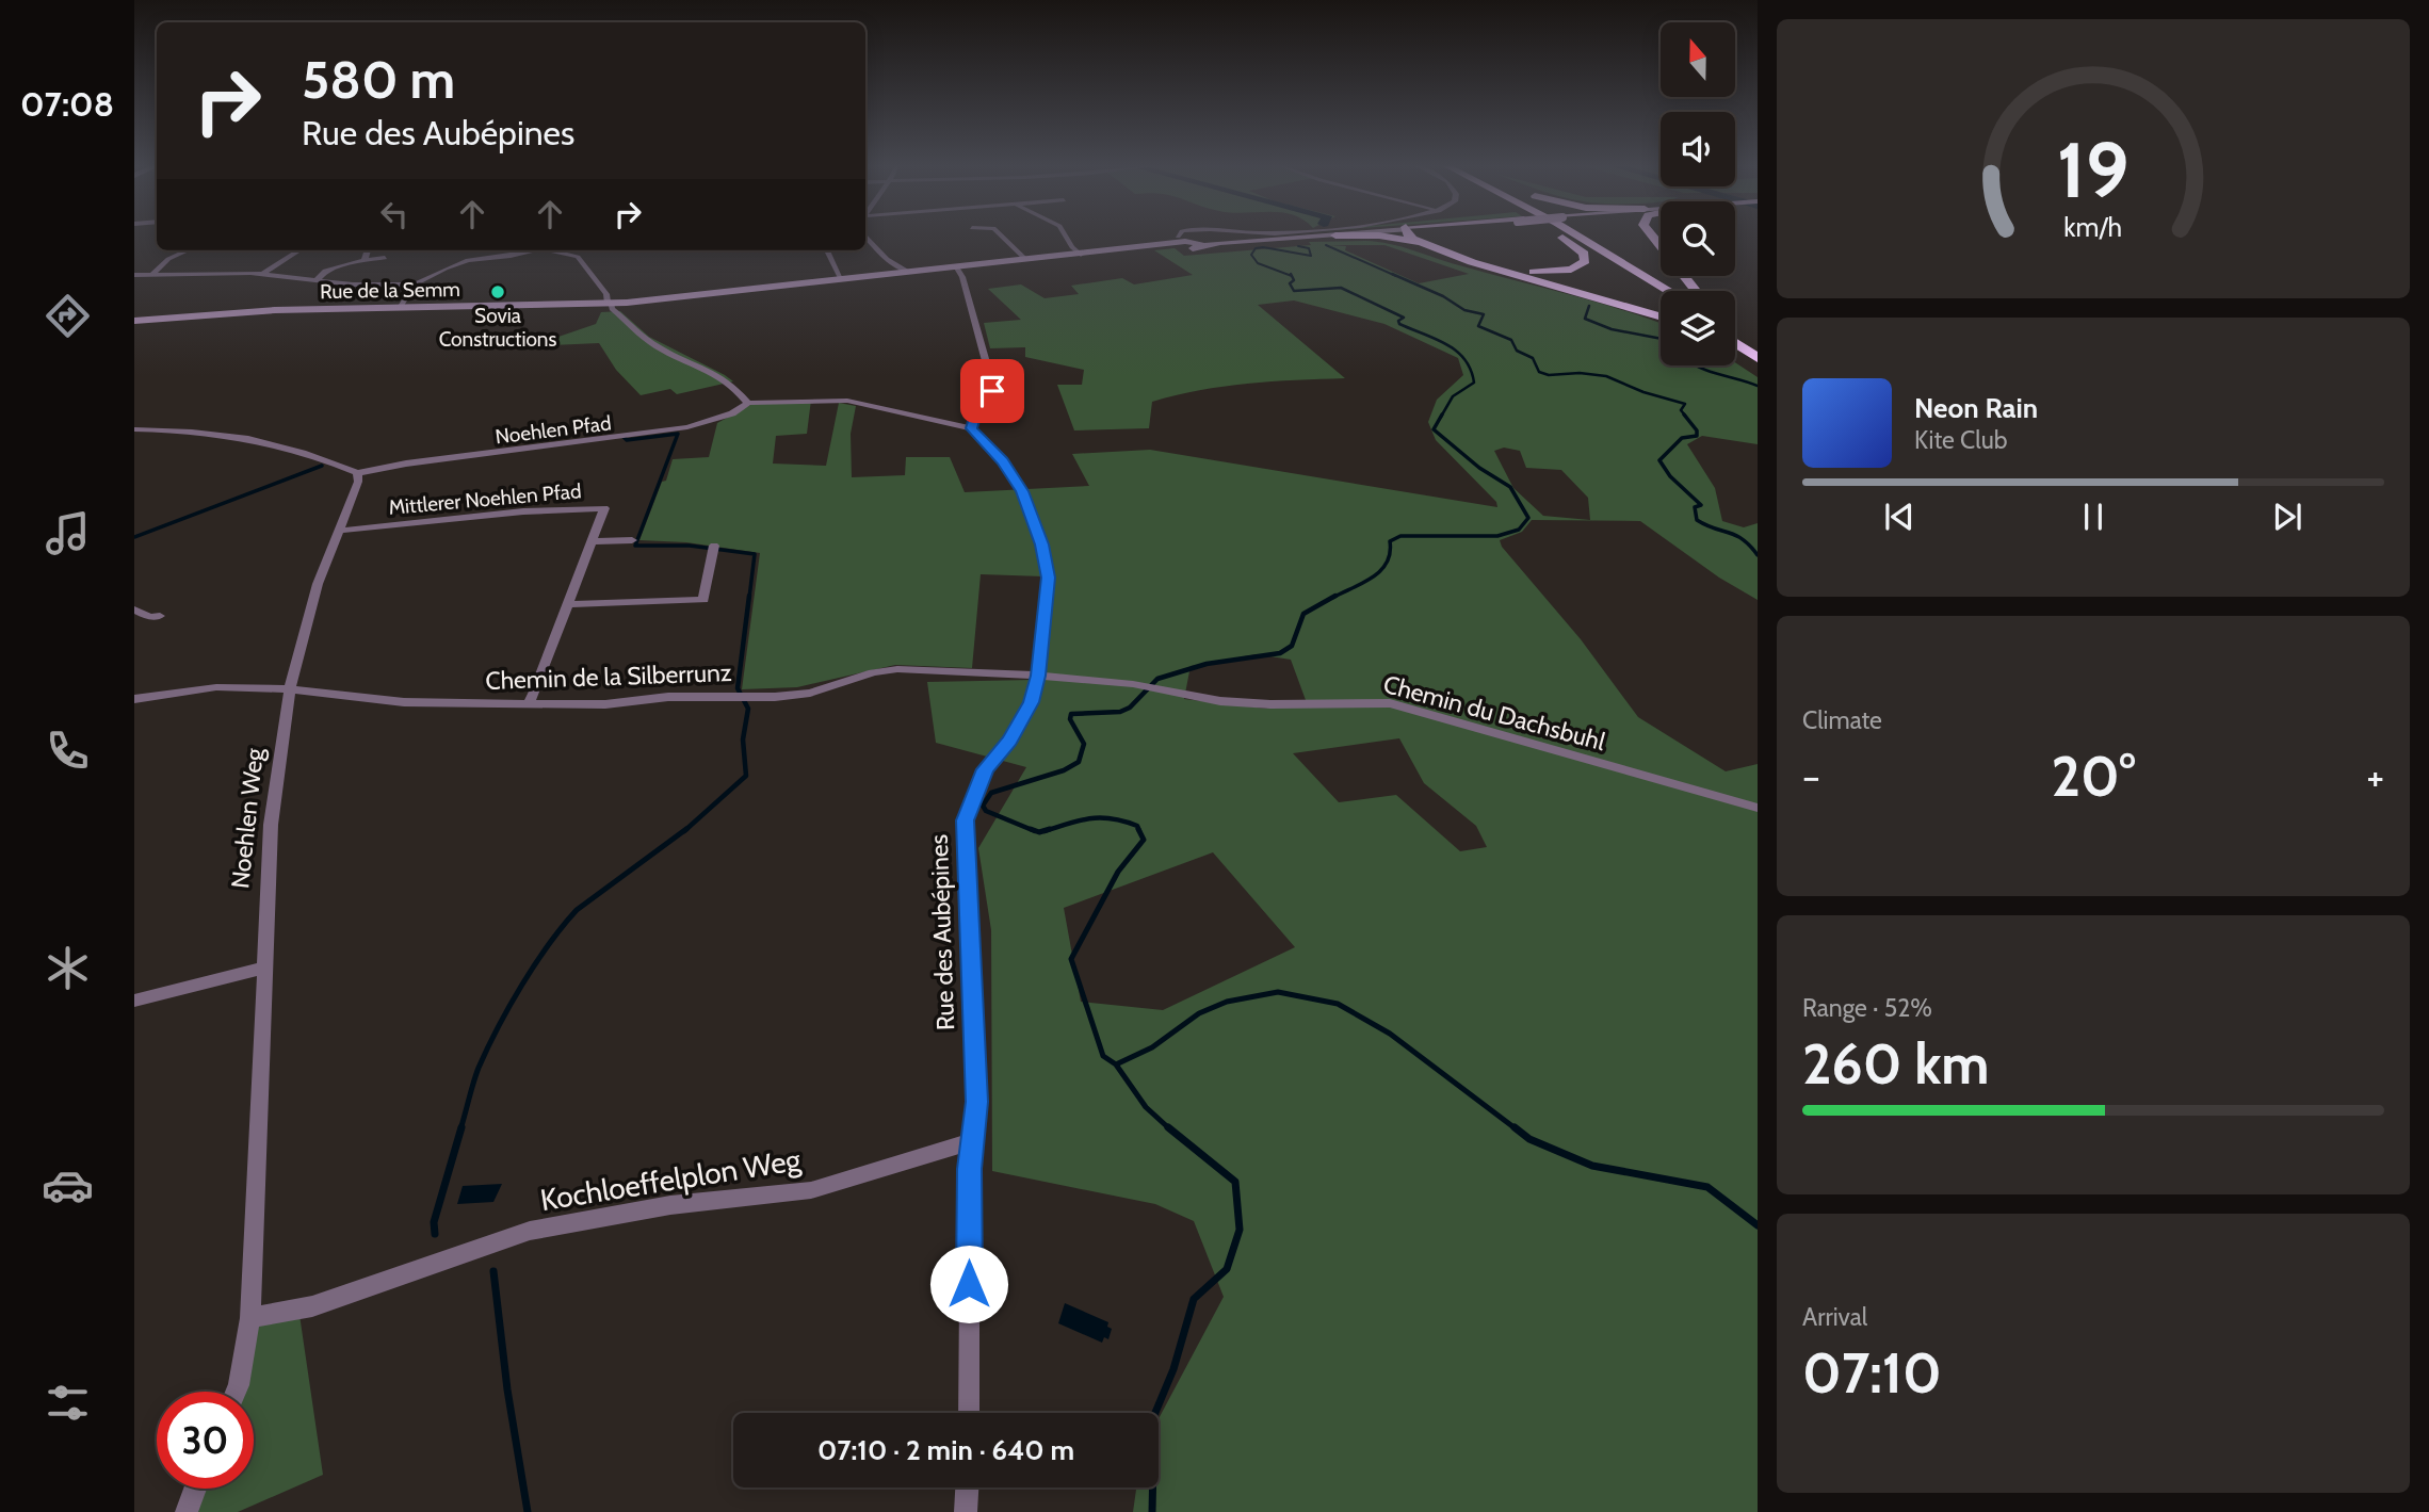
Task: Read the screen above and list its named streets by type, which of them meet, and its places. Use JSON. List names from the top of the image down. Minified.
{"streets":{"main road":["Rue de la Semm"],"street":["Noehlen Pfad","Mittlerer Noehlen Pfad","Chemin de la Silberrunz","Chemin du Dachsbuhl","Noehlen Weg","Rue des Aubépines","Kochloeffelplon Weg"]},"crossings":[["Noehlen Pfad","Noehlen Weg"],["Mittlerer Noehlen Pfad","Noehlen Weg"],["Chemin de la Silberrunz","Chemin du Dachsbuhl"],["Chemin de la Silberrunz","Noehlen Weg"],["Chemin de la Silberrunz","Rue des Aubépines"],["Chemin du Dachsbuhl","Rue des Aubépines"],["Noehlen Weg","Kochloeffelplon Weg"],["Rue des Aubépines","Kochloeffelplon Weg"]],"places":["Sovia Constructions"],"north":"top","page":{"tabs":"07:08","turn":["580 m","Rue des Aubépines"],"song":["Neon Rain","Kite Club"],"tile":["Climate",["Range · 52%","260 km"],["Arrival","07:10"]],"heat":["−","20°","+"],"limit":"30","trip":"07:10 · 2 min · 640 m","gauge":["19","km/h"]}}
